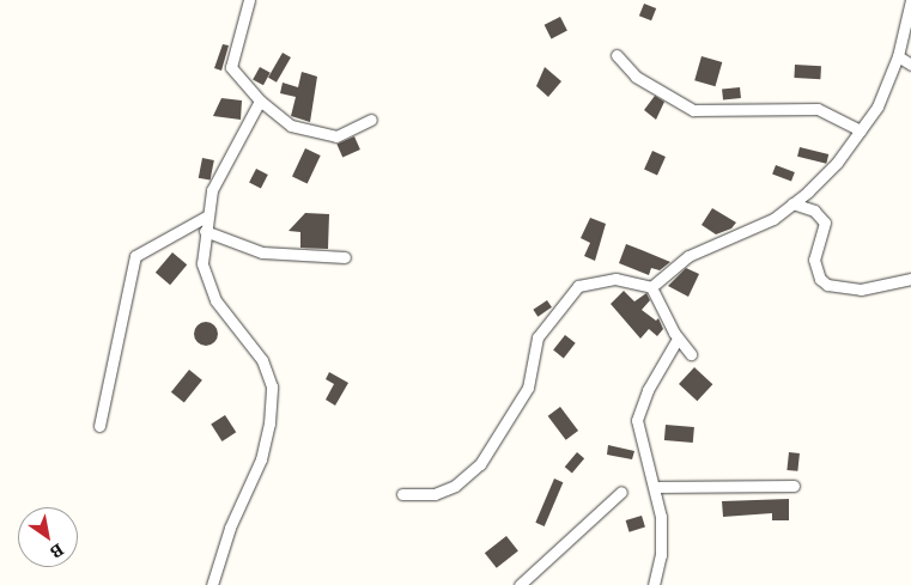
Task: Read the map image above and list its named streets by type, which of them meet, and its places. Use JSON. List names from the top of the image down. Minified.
{"north":"bottom right"}
